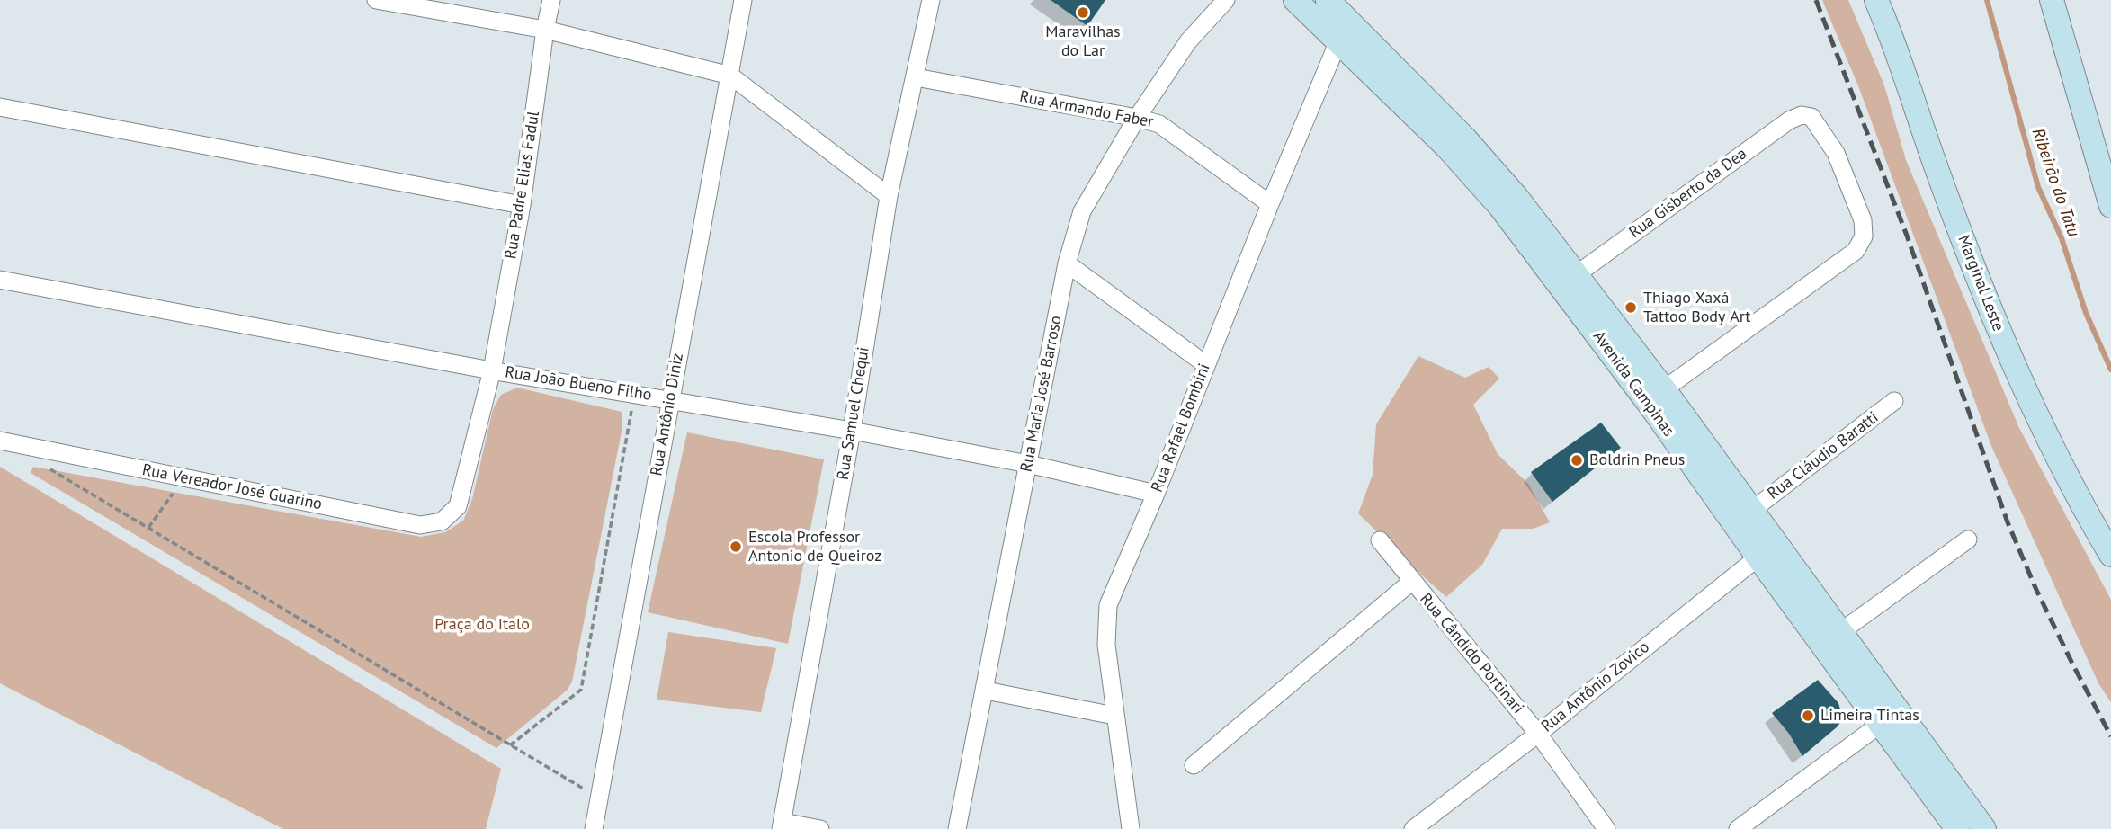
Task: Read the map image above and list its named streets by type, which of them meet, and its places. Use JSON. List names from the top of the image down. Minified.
{"streets":{"main road":["Marginal Leste","Avenida Campinas"],"street":["Rua Armando Faber","Rua Padre Elias Fadul","Rua Gisberto da Dea","Rua João Bueno Filho","Rua Maria José Barroso","Rua Samuel Chequi","Rua Antônio Diniz","Rua Rafael Bombini","Rua Cláudio Baratti","Rua Vereador José Guarino","Rua Cândido Portinari","Rua Antônio Zovico"]},"crossings":[["Rua Armando Faber","Rua Maria José Barroso"],["Rua Armando Faber","Rua Samuel Chequi"],["Rua Armando Faber","Rua Rafael Bombini"],["Rua Padre Elias Fadul","Rua João Bueno Filho"],["Rua Padre Elias Fadul","Rua Vereador José Guarino"],["Rua Gisberto da Dea","Avenida Campinas"],["Rua João Bueno Filho","Rua Maria José Barroso"],["Rua João Bueno Filho","Rua Samuel Chequi"],["Rua João Bueno Filho","Rua Antônio Diniz"],["Rua João Bueno Filho","Rua Rafael Bombini"],["Avenida Campinas","Rua Rafael Bombini"],["Avenida Campinas","Rua Cláudio Baratti"],["Avenida Campinas","Rua Antônio Zovico"],["Rua Cândido Portinari","Rua Antônio Zovico"]],"water":["Ribeirão do Tatu"],"parks":["Praça do Italo"],"places":["Maravilhas do Lar","Thiago Xaxá Tattoo Body Art","Boldrin Pneus","Escola Professor Antonio de Queiroz","Limeira Tintas"]}
